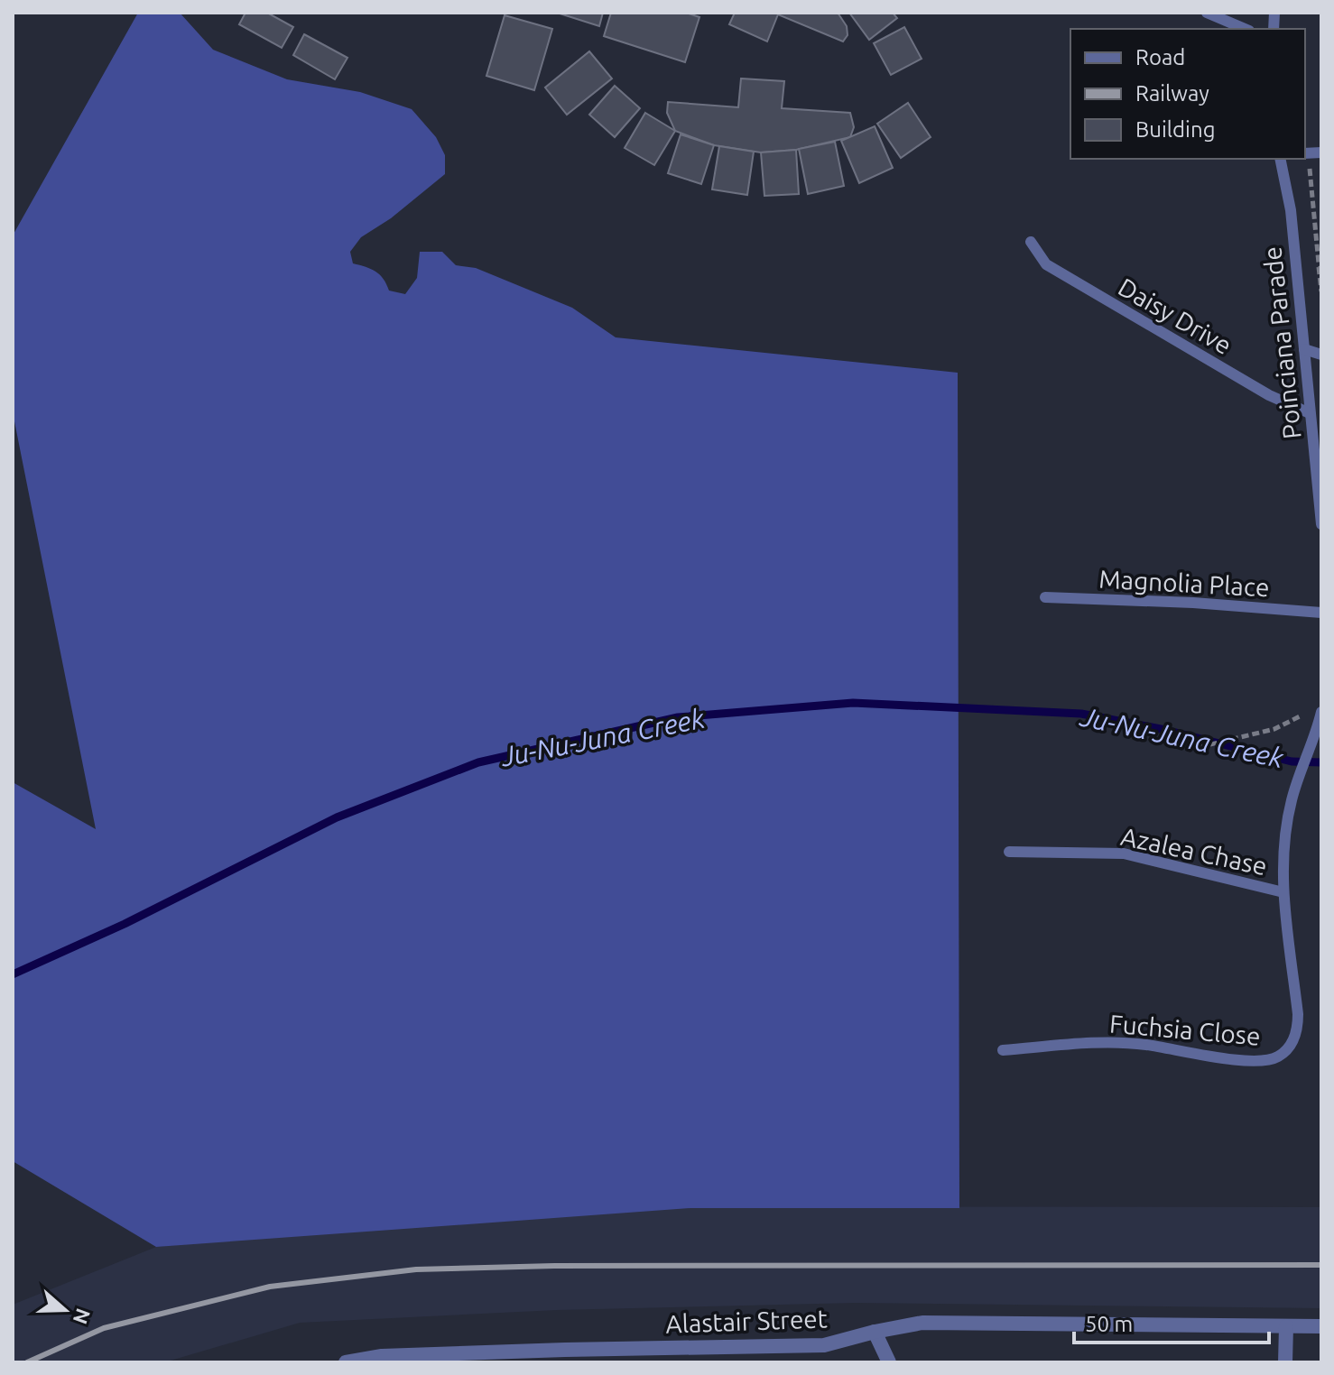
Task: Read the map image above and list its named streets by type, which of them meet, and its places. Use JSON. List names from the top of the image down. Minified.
{"streets":{"street":["Alastair Street"],"lane":["Daisy Drive","Poinciana Parade","Magnolia Place","Azalea Chase","Fuchsia Close"]},"crossings":[["Daisy Drive","Poinciana Parade"],["Azalea Chase","Fuchsia Close"]],"water":["Ju-Nu-Juna Creek"],"legend":["Road","Railway","Building"],"scale_bar":"50 m","north":"right"}
